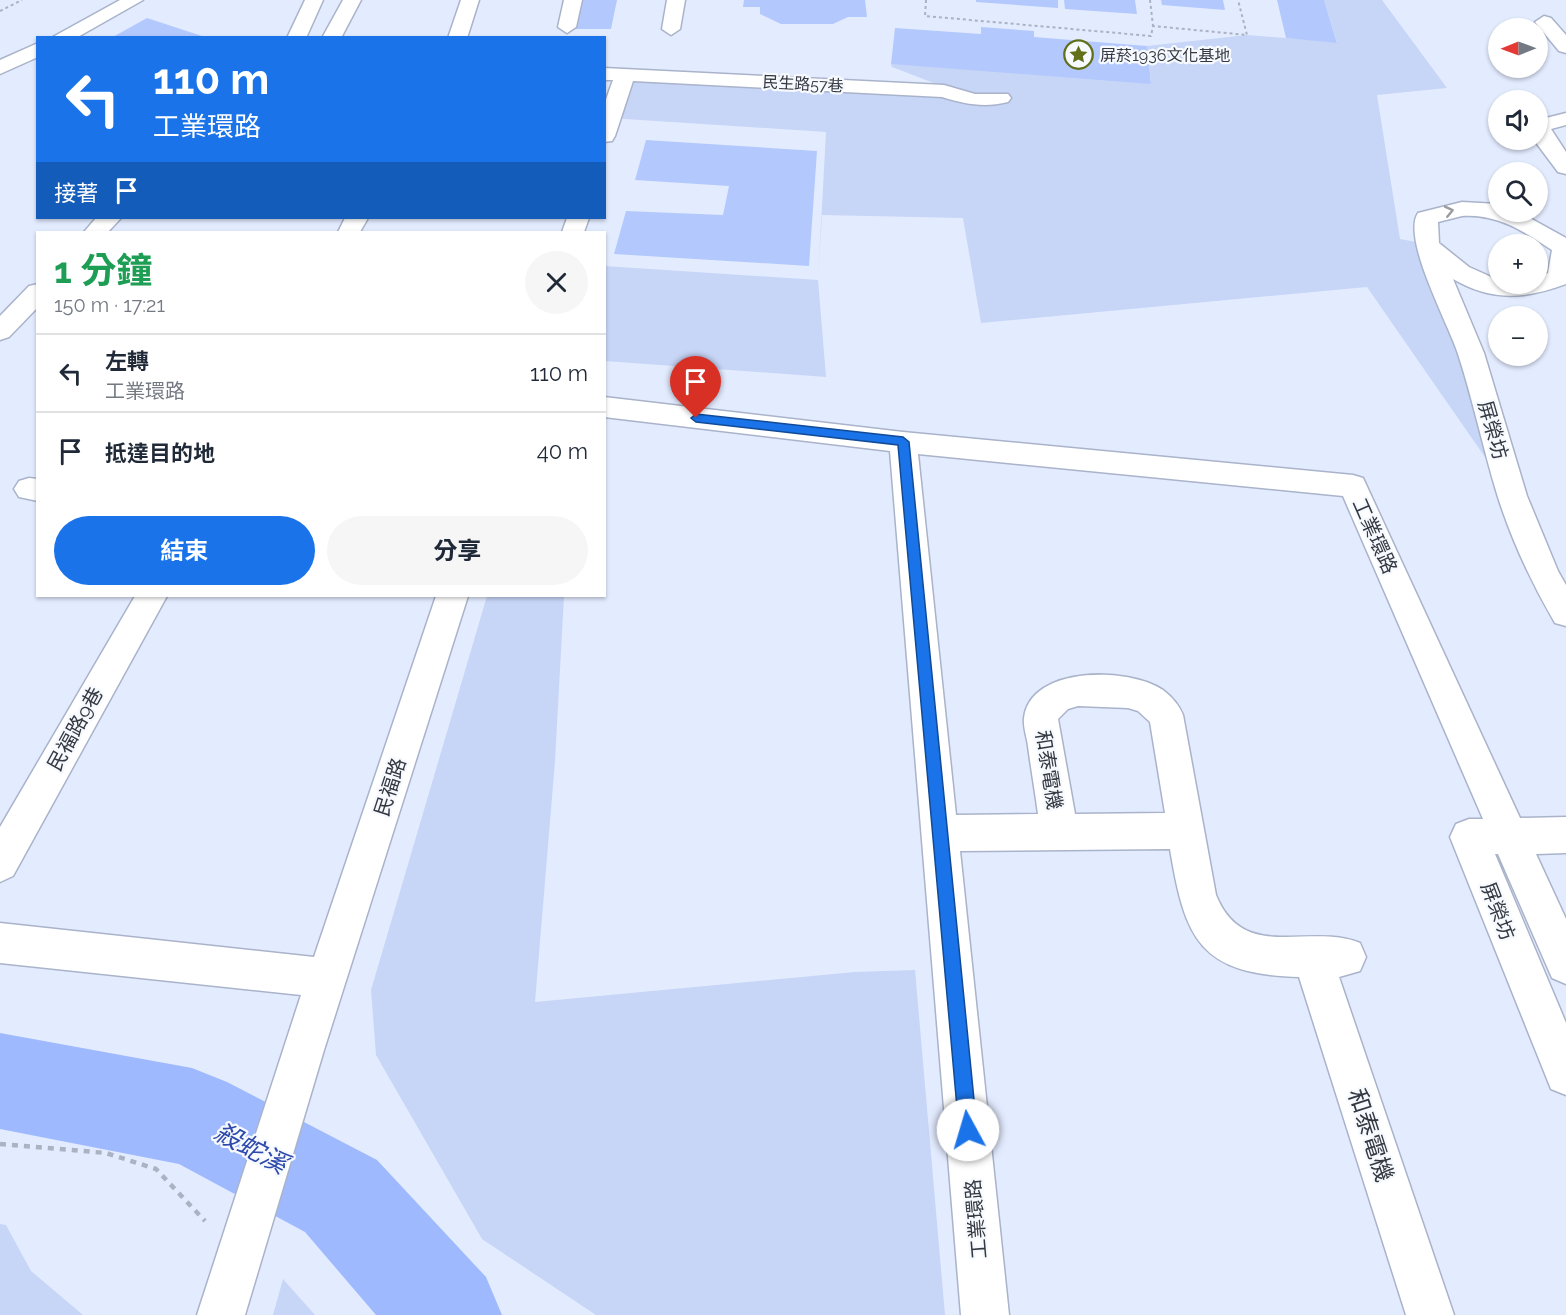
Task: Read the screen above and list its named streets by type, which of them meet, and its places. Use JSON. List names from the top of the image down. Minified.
{"streets":{"street":["民生路57巷","屏榮坊","工業環路","民福路9巷","和泰電機","民福路"]},"crossings":[["屏榮坊","工業環路"],["工業環路","和泰電機"]],"water":["殺蛇溪"],"places":{"place":["屏菸1936文化基地"]},"north":"left","page":{"map_buttons":["+","−"],"turn":["110 m","工業環路"],"then":"接著","heading":["1 分鐘","150 m · 17:21"],"list":[{"name":"左轉","note":"工業環路","value":"110 m"},{"name":"抵達目的地","value":"40 m"}],"buttons":["結束","分享"]}}
